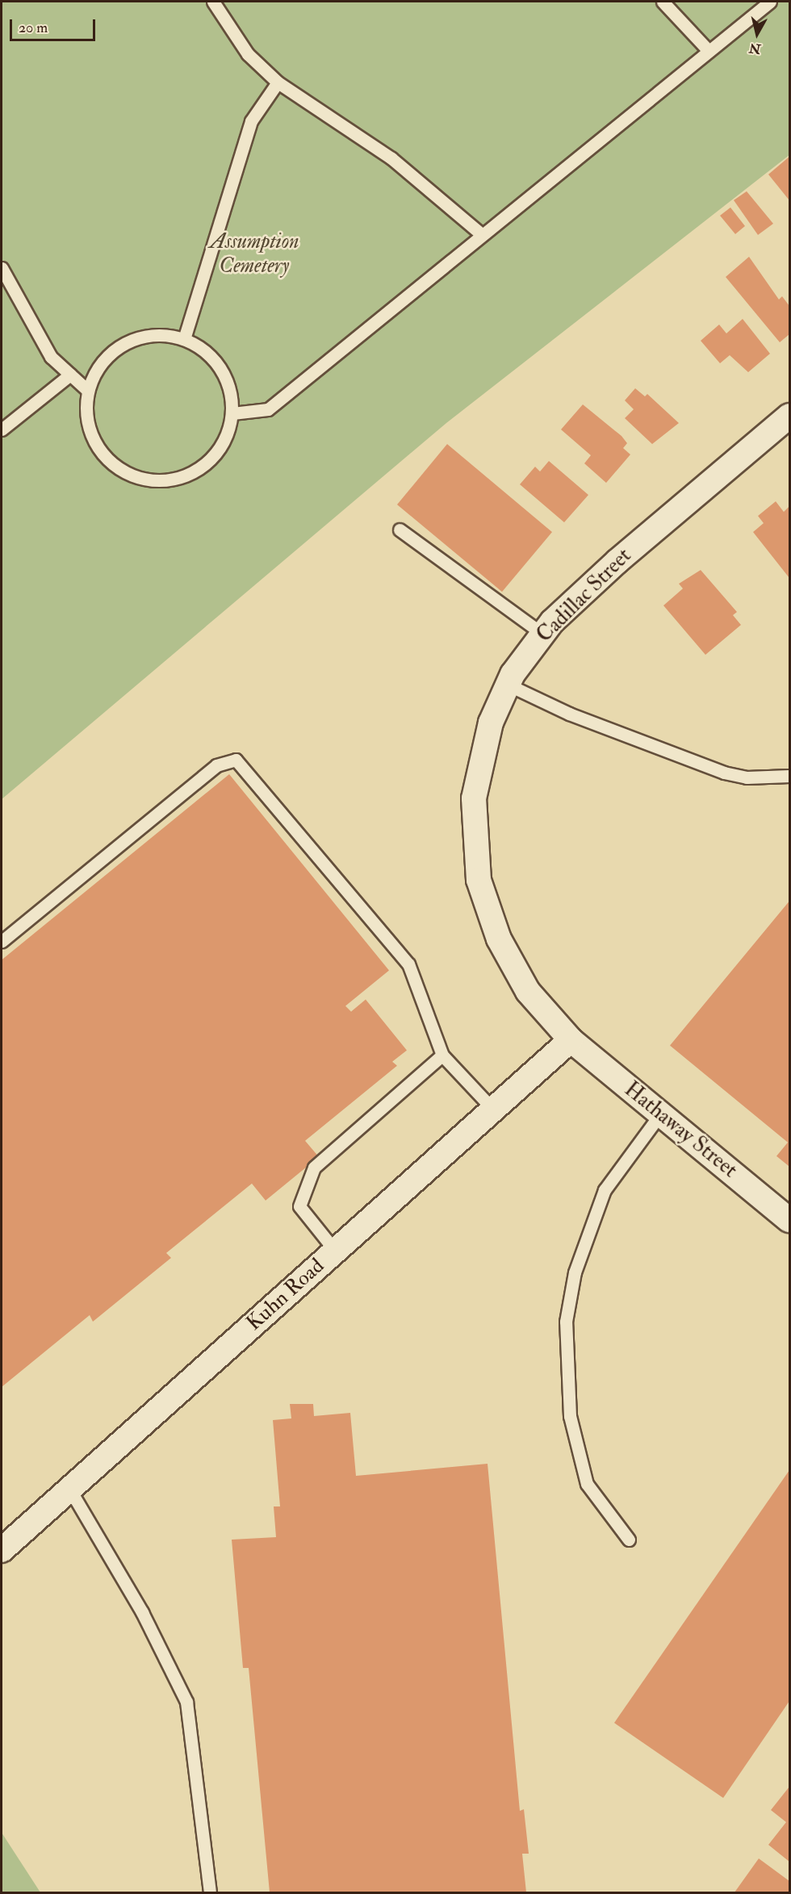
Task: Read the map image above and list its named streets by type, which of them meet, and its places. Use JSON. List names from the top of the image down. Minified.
{"streets":{"street":["Cadillac Street","Hathaway Street","Kuhn Road"]},"crossings":[["Cadillac Street","Hathaway Street"],["Cadillac Street","Kuhn Road"],["Hathaway Street","Kuhn Road"]],"parks":["Assumption Cemetery"],"scale_bar":"20 m","north":"bottom"}
